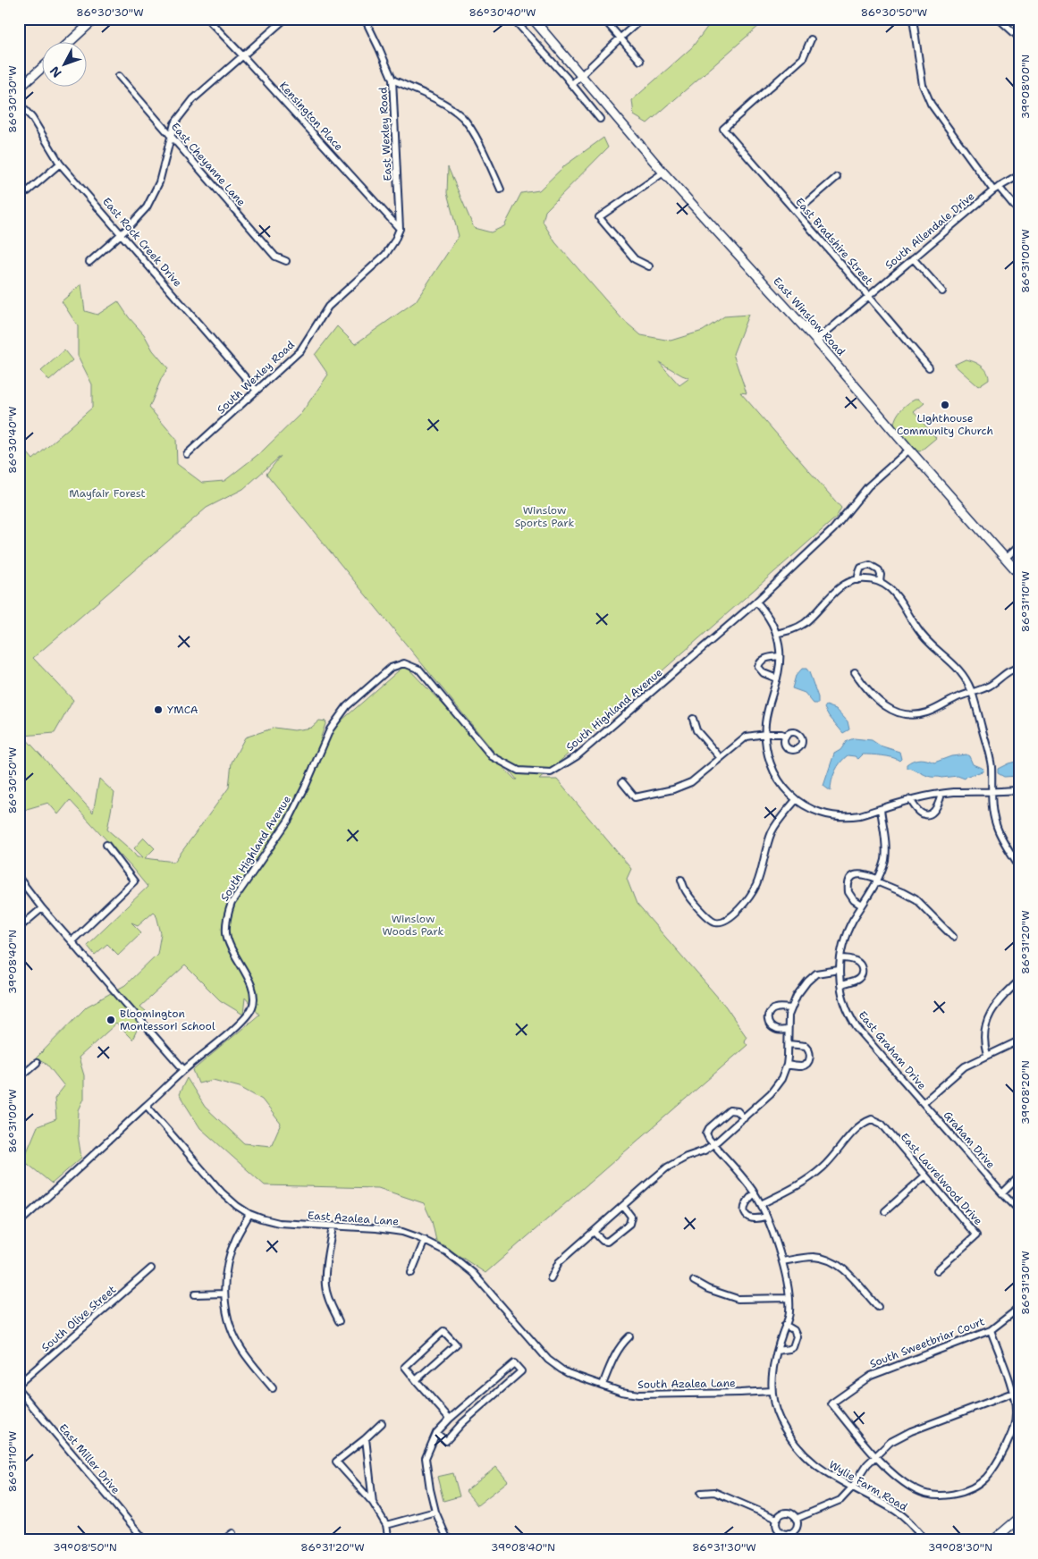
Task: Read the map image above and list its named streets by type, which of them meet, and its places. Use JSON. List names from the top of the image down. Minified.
{"streets":{"main road":["East Winslow Road"],"street":["Kensington Place","East Wexley Road","East Cheyanne Lane","South Allendale Drive","East Bradshire Street","East Rock Creek Drive","South Wexley Road","South Highland Avenue","East Graham Drive","Graham Drive","East Laurelwood Drive","East Azalea Lane","South Olive Street","South Sweetbriar Court","South Azalea Lane","East Miller Drive","Wylie Farm Road"]},"crossings":[["Kensington Place","East Wexley Road"],["Kensington Place","South Wexley Road"],["East Wexley Road","South Wexley Road"],["South Allendale Drive","East Bradshire Street"],["South Allendale Drive","East Winslow Road"],["East Rock Creek Drive","South Wexley Road"],["East Winslow Road","South Highland Avenue"],["South Highland Avenue","East Azalea Lane"],["East Graham Drive","Graham Drive"],["East Laurelwood Drive","Wylie Farm Road"],["East Azalea Lane","South Azalea Lane"],["South Azalea Lane","Wylie Farm Road"]],"parks":["Mayfair Forest","Winslow Sports Park","Winslow Woods Park"],"places":["Lighthouse Community Church","YMCA","Bloomington Montessori School"],"north":"bottom left","coordinates":["86°30'30\"W","86°30'40\"W","86°30'50\"W","39°08'00\"N","86°31'00\"W","86°31'10\"W","86°31'20\"W","39°08'40\"N","39°08'20\"N","86°31'30\"W","39°08'50\"N","39°08'30\"N"]}
